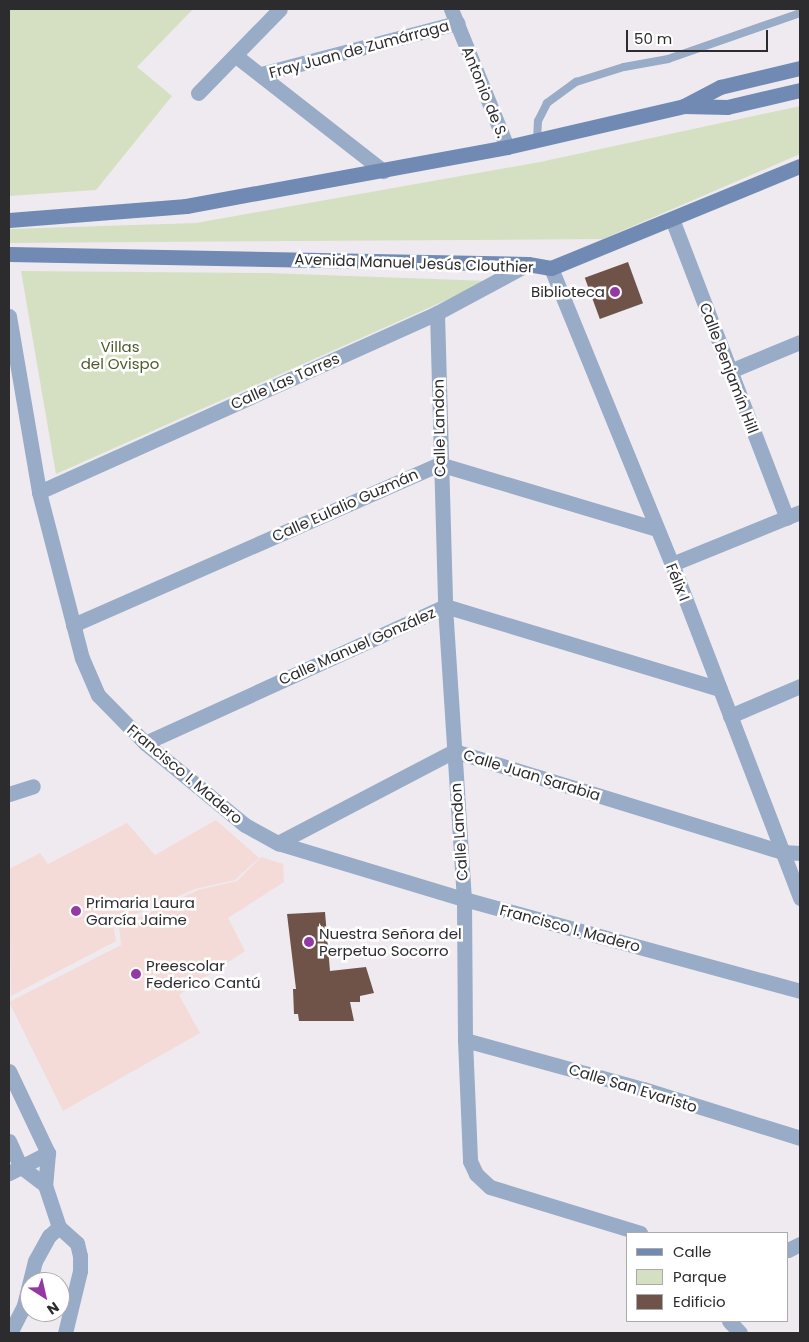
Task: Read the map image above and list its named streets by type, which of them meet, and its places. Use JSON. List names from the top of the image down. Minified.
{"streets":{"street":["Fray Juan de Zumárraga","Antonio de S.","Avenida Manuel Jesús Clouthier","Calle Benjamín Hill","Calle Las Torres","Calle Landon","Calle Eulalio Guzmán","Félix I","Calle Manuel González","Francisco I. Madero","Calle Juan Sarabia","Calle San Evaristo"]},"crossings":[["Fray Juan de Zumárraga","Antonio de S."],["Avenida Manuel Jesús Clouthier","Calle Benjamín Hill"],["Avenida Manuel Jesús Clouthier","Calle Las Torres"],["Avenida Manuel Jesús Clouthier","Félix I"],["Calle Las Torres","Calle Landon"],["Calle Las Torres","Francisco I. Madero"],["Calle Landon","Calle Eulalio Guzmán"],["Calle Landon","Calle Manuel González"],["Calle Landon","Francisco I. Madero"],["Calle Landon","Calle Juan Sarabia"],["Calle Landon","Calle San Evaristo"],["Calle Eulalio Guzmán","Francisco I. Madero"],["Félix I","Calle Manuel González"],["Félix I","Calle Juan Sarabia"],["Calle Manuel González","Francisco I. Madero"],["Francisco I. Madero","Calle Juan Sarabia"]],"parks":["Villas del Ovispo"],"places":["Biblioteca","Primaria Laura García Jaime","Nuestra Señora del Perpetuo Socorro","Preescolar Federico Cantú"],"legend":["Calle","Parque","Edificio"],"scale_bar":"50 m","north":"bottom right"}
